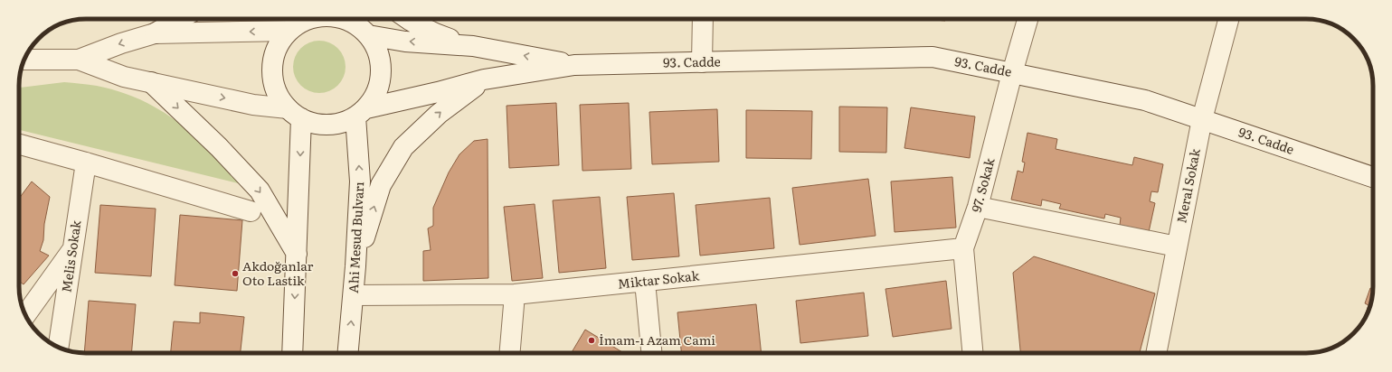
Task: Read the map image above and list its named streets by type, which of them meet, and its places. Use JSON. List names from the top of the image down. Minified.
{"streets":{"street":["93. Cadde","97. Sokak","Meral Sokak","Ahi Mesud Bulvarı","Melis Sokak","Miktar Sokak"]},"crossings":[["93. Cadde","97. Sokak"],["93. Cadde","Meral Sokak"],["93. Cadde","Ahi Mesud Bulvarı"],["97. Sokak","Miktar Sokak"],["Ahi Mesud Bulvarı","Miktar Sokak"]],"places":["Akdoğanlar Oto Lastik","İmam-ı Azam Cami"]}
